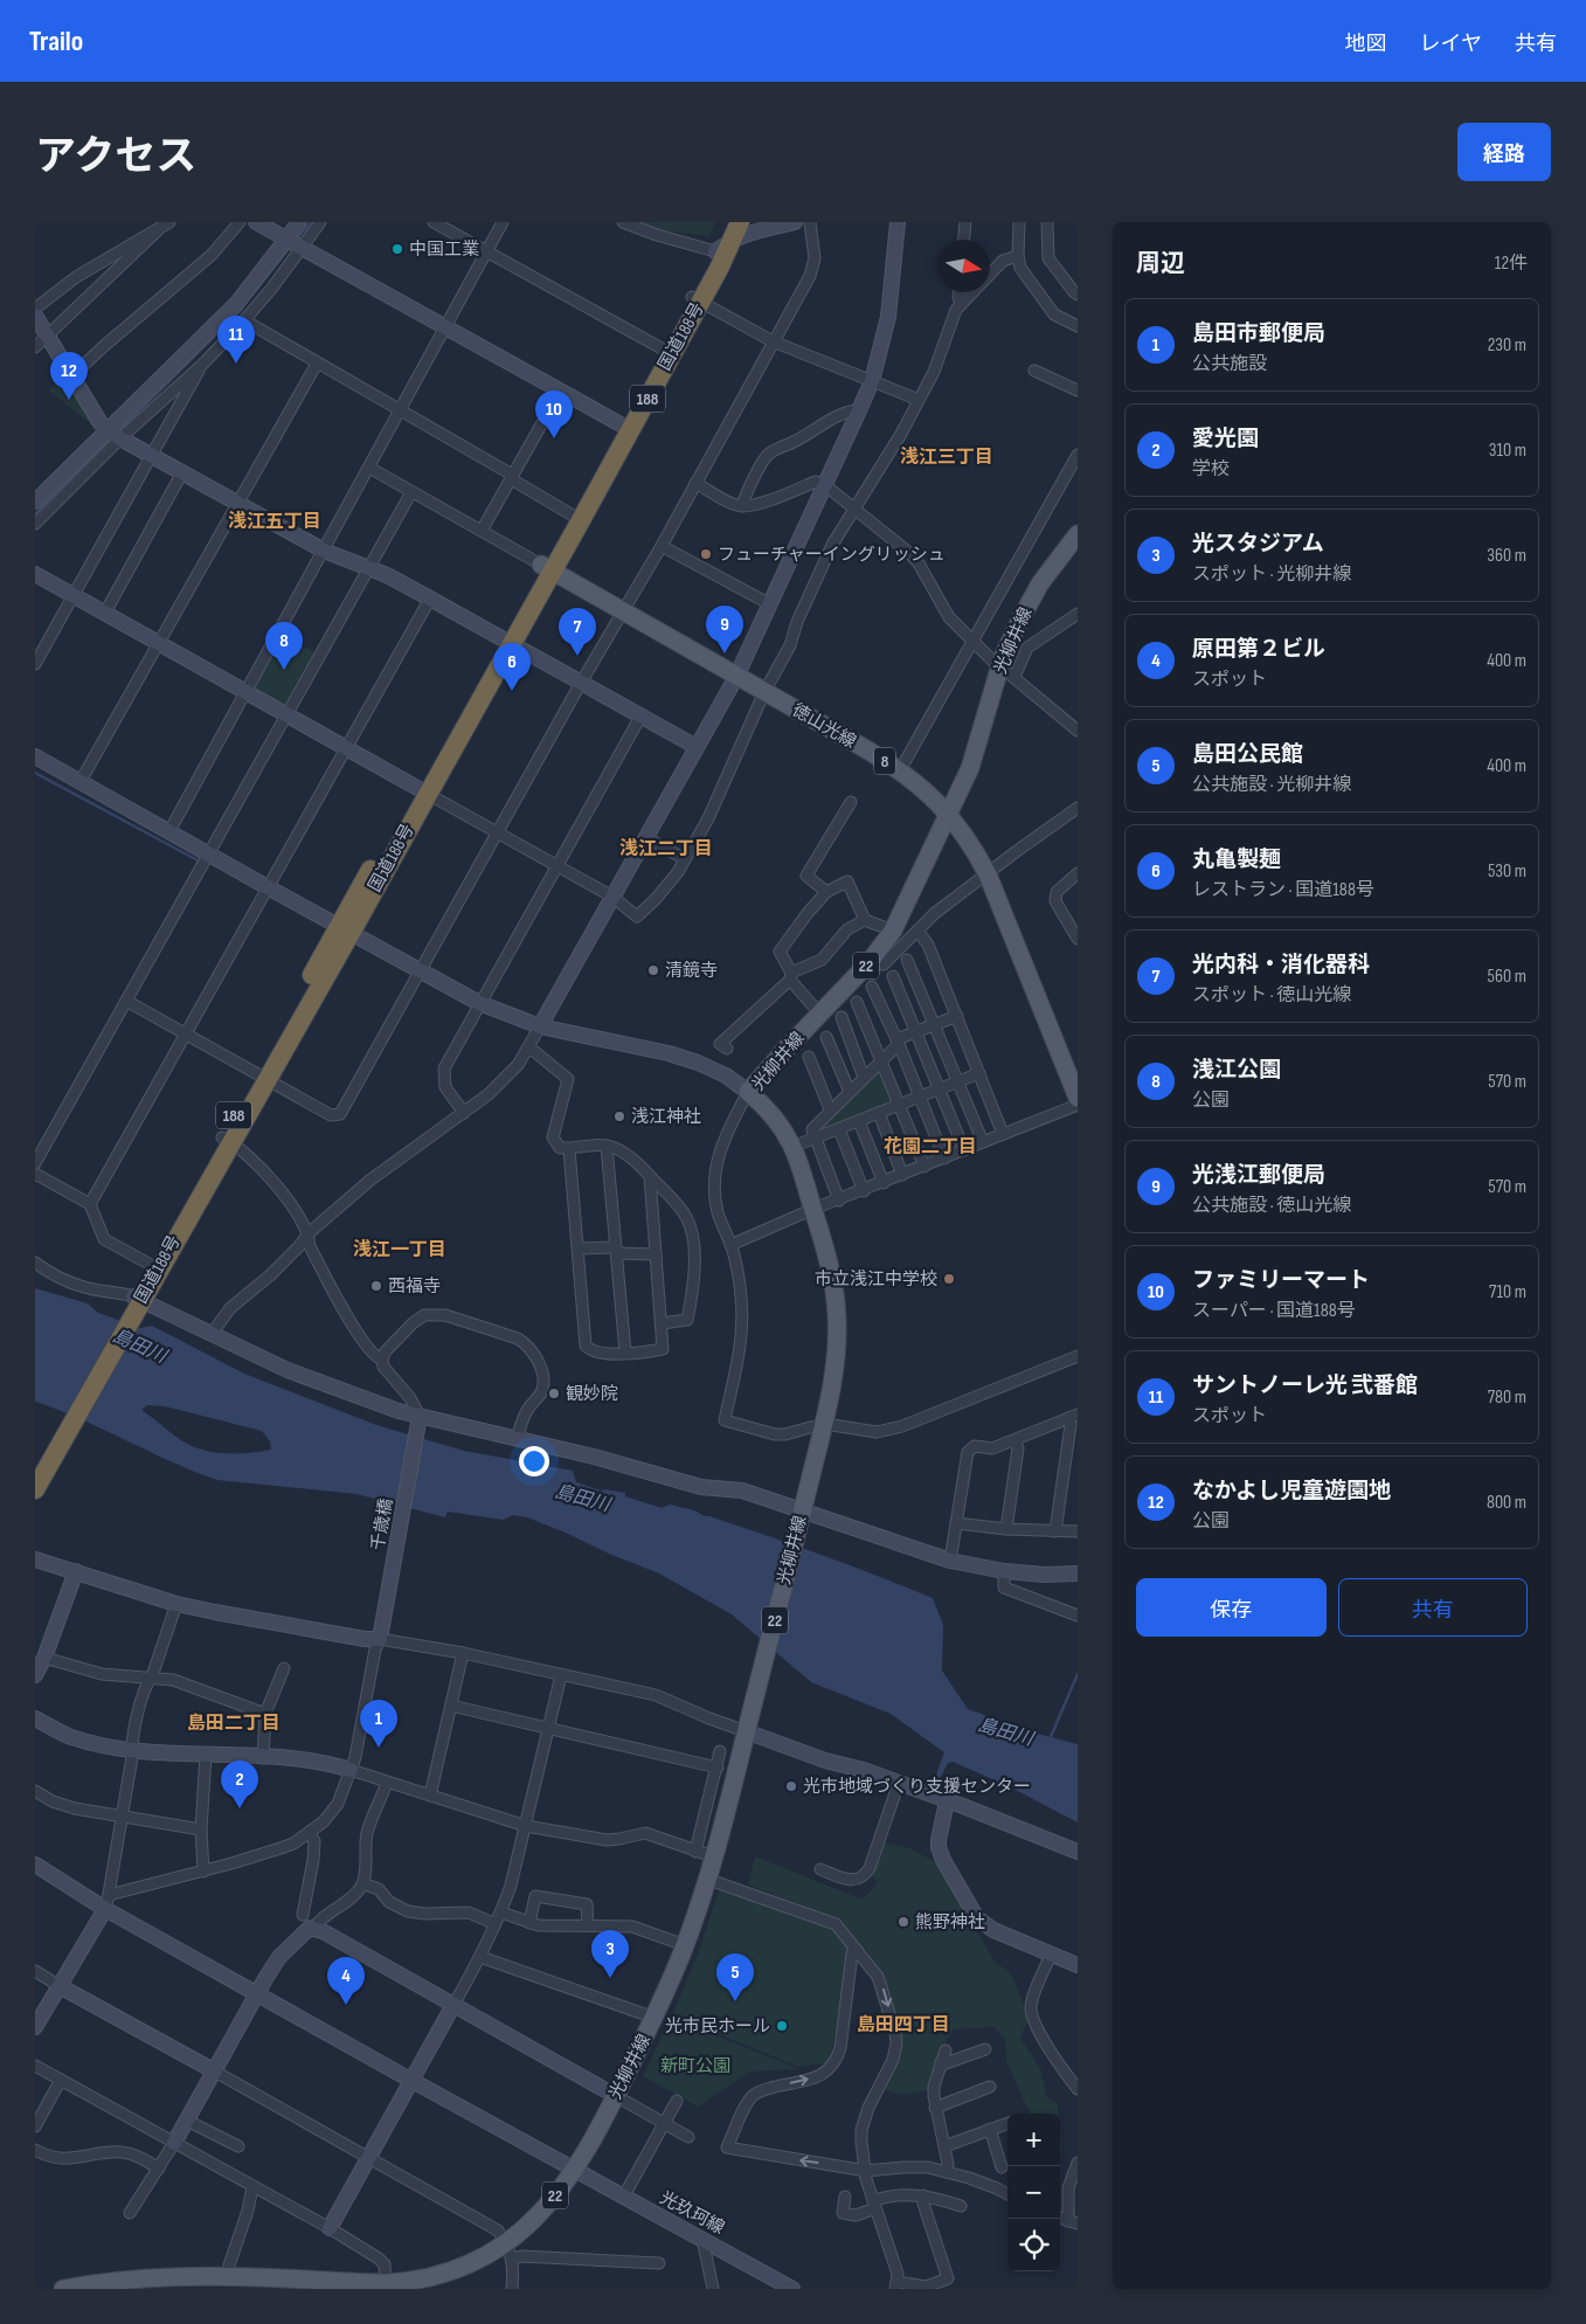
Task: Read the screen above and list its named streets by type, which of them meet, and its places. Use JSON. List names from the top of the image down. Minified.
{"streets":{"highway":["国道188号","188"],"main road":["光柳井線","徳山光線","8","22"],"street":["千歳橋","光玖珂線"]},"crossings":[["国道188号","徳山光線"],["光柳井線","徳山光線"],["光柳井線","光玖珂線"]],"districts":["浅江三丁目","浅江五丁目","浅江二丁目","花園二丁目","浅江一丁目","島田二丁目","島田四丁目"],"water":["島田川"],"parks":["新町公園"],"places":["中国工業","フューチャーイングリッシュ","清鏡寺","浅江神社","市立浅江中学校","西福寺","観妙院","光市地域づくり支援センター","熊野神社","光市民ホール"],"north":"right","page":{"header":"Trailo","nav":["地図","レイヤ","共有"],"title":"アクセス","buttons":["経路",["保存","共有"]],"heading":["周辺","12件"],"list":[{"mark":"1","name":"島田市郵便局","note":"公共施設","value":"230 m"},{"mark":"2","name":"愛光園","note":"学校","value":"310 m"},{"mark":"3","name":"光スタジアム","note":"スポット · 光柳井線","value":"360 m"},{"mark":"4","name":"原田第２ビル","note":"スポット","value":"400 m"},{"mark":"5","name":"島田公民館","note":"公共施設 · 光柳井線","value":"400 m"},{"mark":"6","name":"丸亀製麺","note":"レストラン · 国道188号","value":"530 m"},{"mark":"7","name":"光内科・消化器科","note":"スポット · 徳山光線","value":"560 m"},{"mark":"8","name":"浅江公園","note":"公園","value":"570 m"},{"mark":"9","name":"光浅江郵便局","note":"公共施設 · 徳山光線","value":"570 m"},{"mark":"10","name":"ファミリーマート","note":"スーパー · 国道188号","value":"710 m"},{"mark":"11","name":"サントノーレ光 弐番館","note":"スポット","value":"780 m"},{"mark":"12","name":"なかよし児童遊園地","note":"公園","value":"800 m"}],"pins":["11","12","10","9","7","8","6","1","2","3","5","4"],"map_buttons":["+","−"]}}
